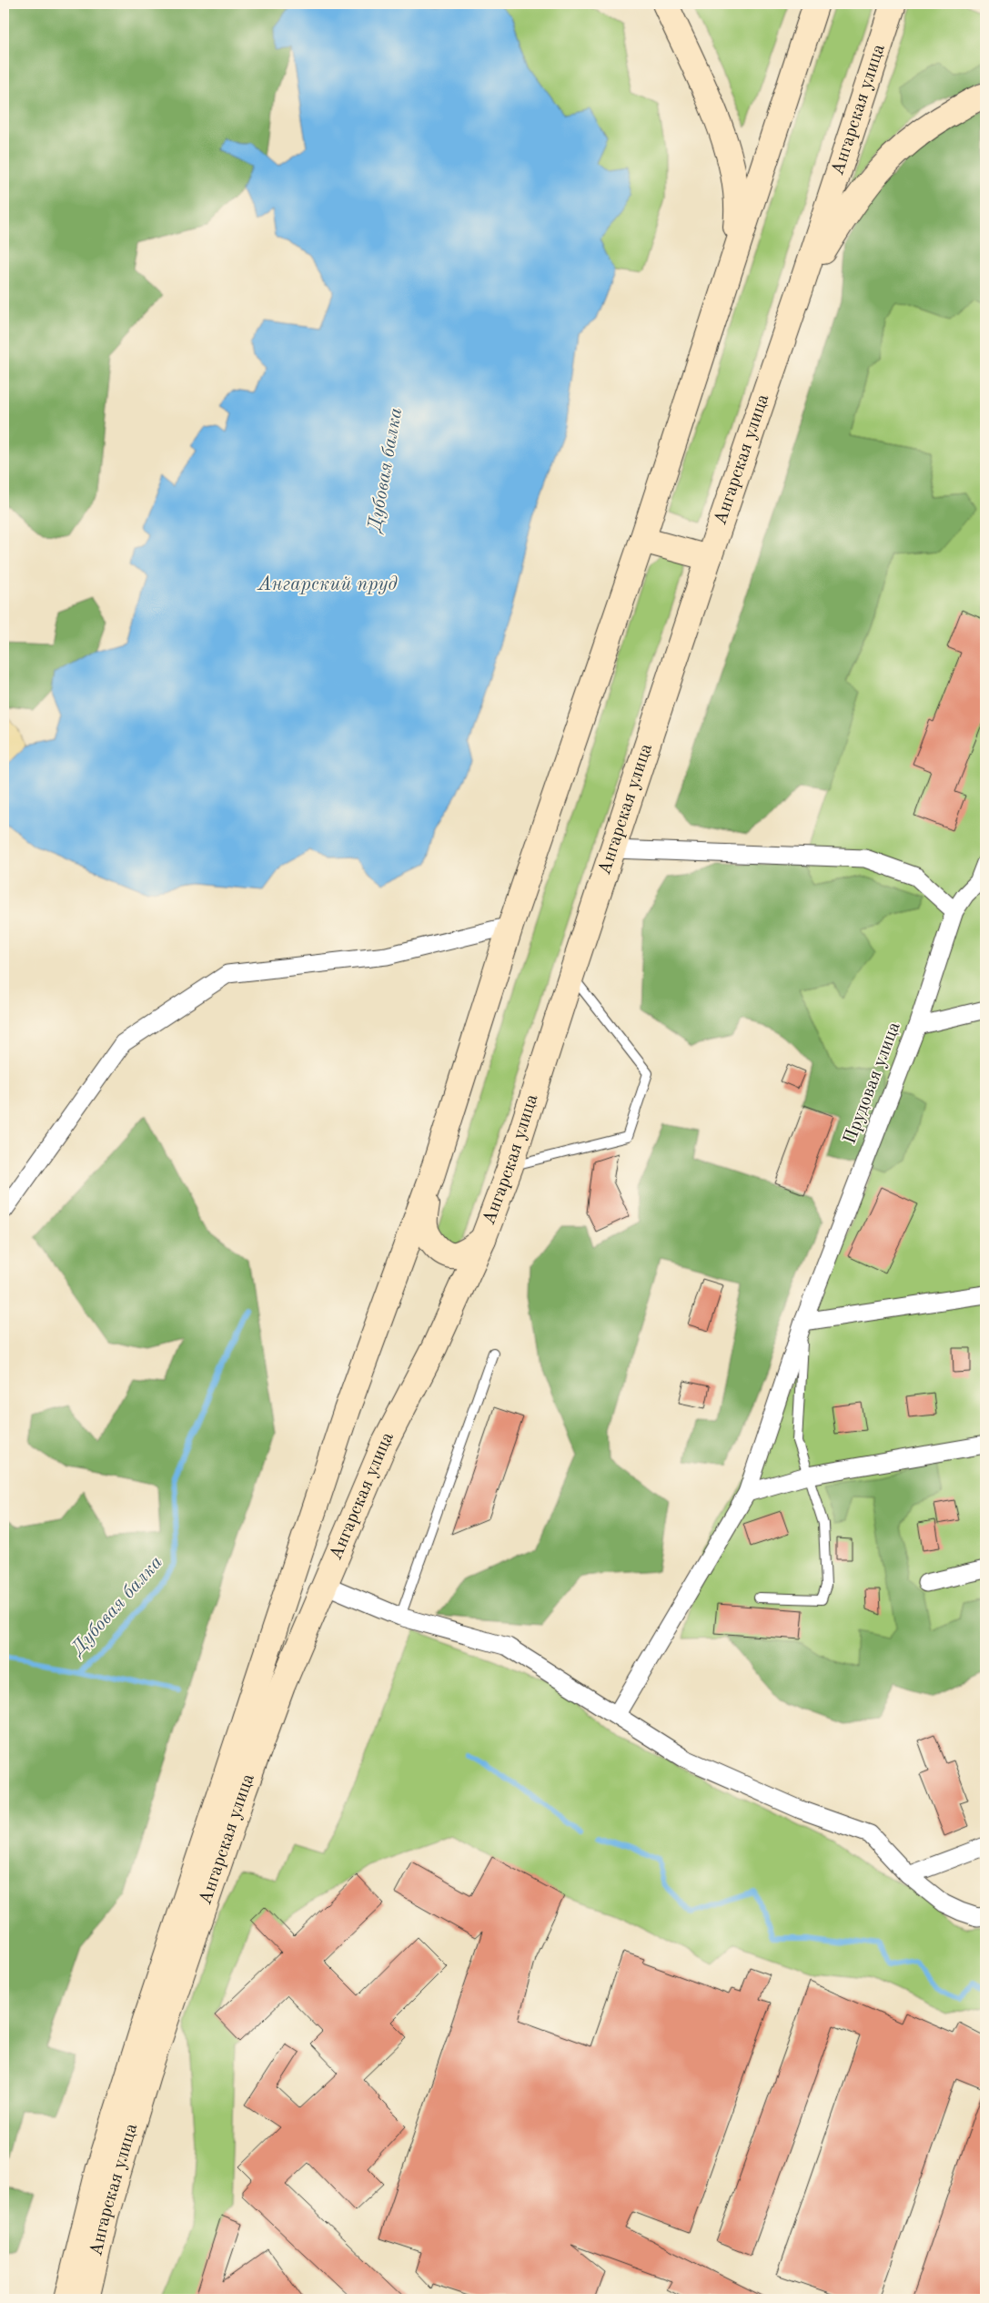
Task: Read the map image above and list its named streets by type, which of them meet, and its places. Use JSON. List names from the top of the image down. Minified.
{"streets":{"main road":["Ангарская улица"],"street":["Прудовая улица"]},"water":["Дубовая балка","Ангарский пруд"]}
